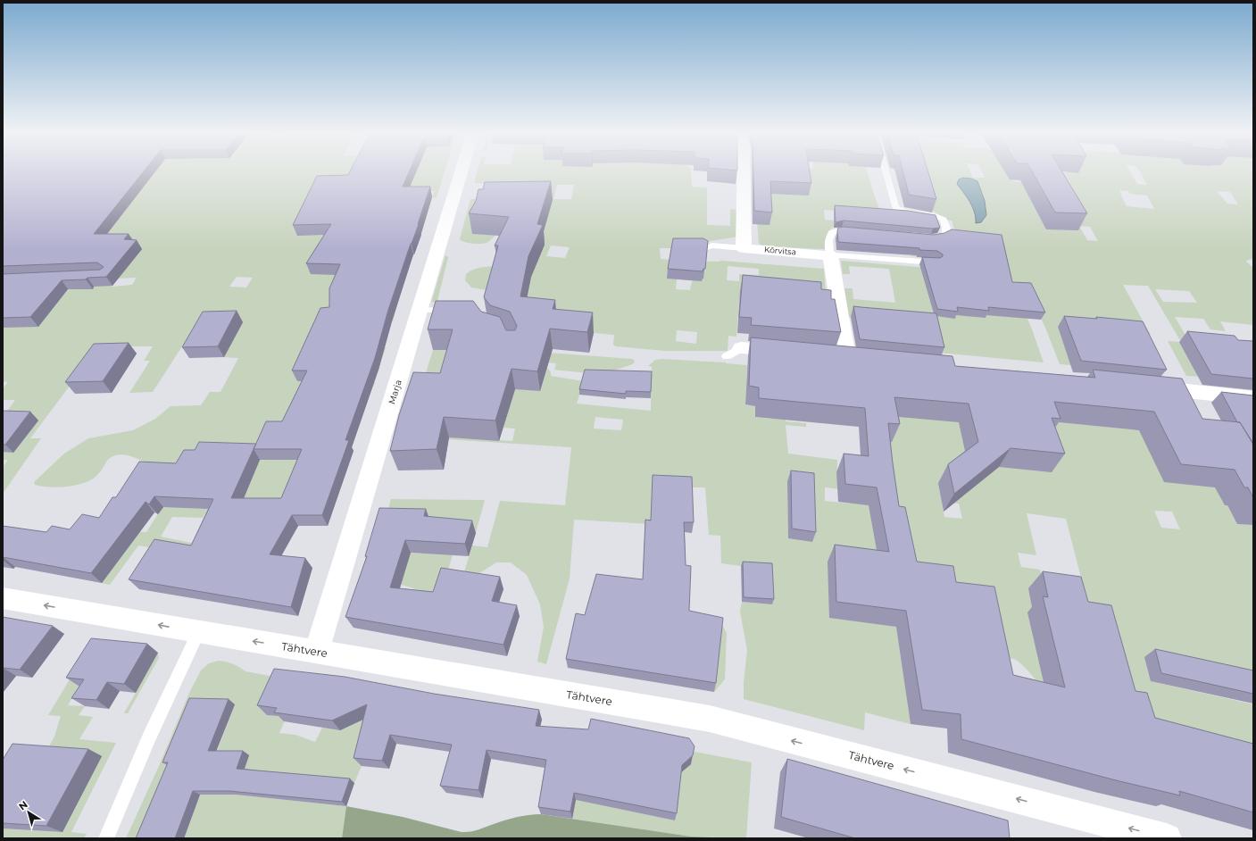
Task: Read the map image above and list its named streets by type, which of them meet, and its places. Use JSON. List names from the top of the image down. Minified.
{"streets":{"street":["Kõrvitsa","Marja","Tähtvere"]},"crossings":[["Marja","Tähtvere"]],"one_way":["Tähtvere"],"north":"top left"}
